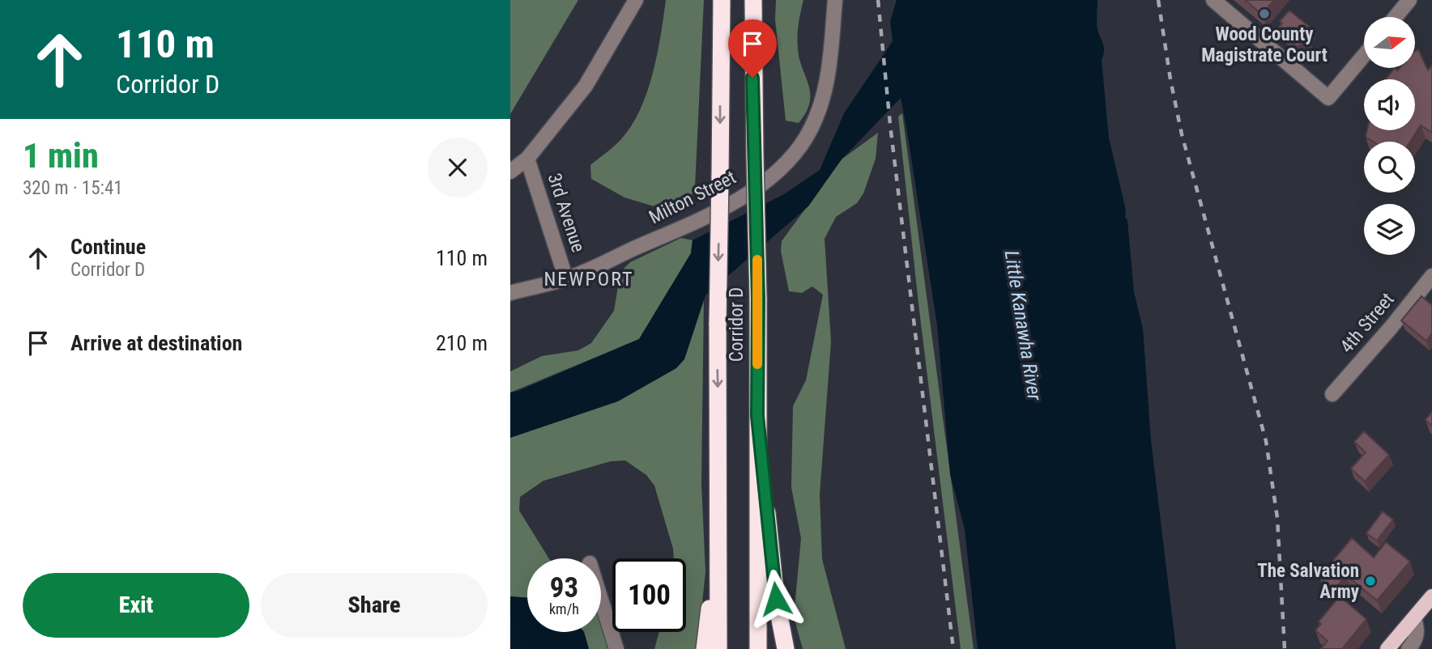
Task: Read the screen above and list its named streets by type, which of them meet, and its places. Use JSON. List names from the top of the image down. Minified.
{"streets":{"highway":["Corridor D"],"street":["Milton Street","3rd Avenue","4th Street"]},"crossings":[["Milton Street","3rd Avenue"]],"districts":["NEWPORT"],"water":["Little Kanawha River"],"places":["Wood County Magistrate Court","The Salvation Army"],"north":"right","page":{"turn":["110 m","Corridor D"],"heading":["1 min","320 m · 15:41"],"list":[{"name":"Continue","note":"Corridor D","value":"110 m"},{"name":"Arrive at destination","value":"210 m"}],"speed":"93 km/h","limit":"100","buttons":["Exit","Share"]}}
